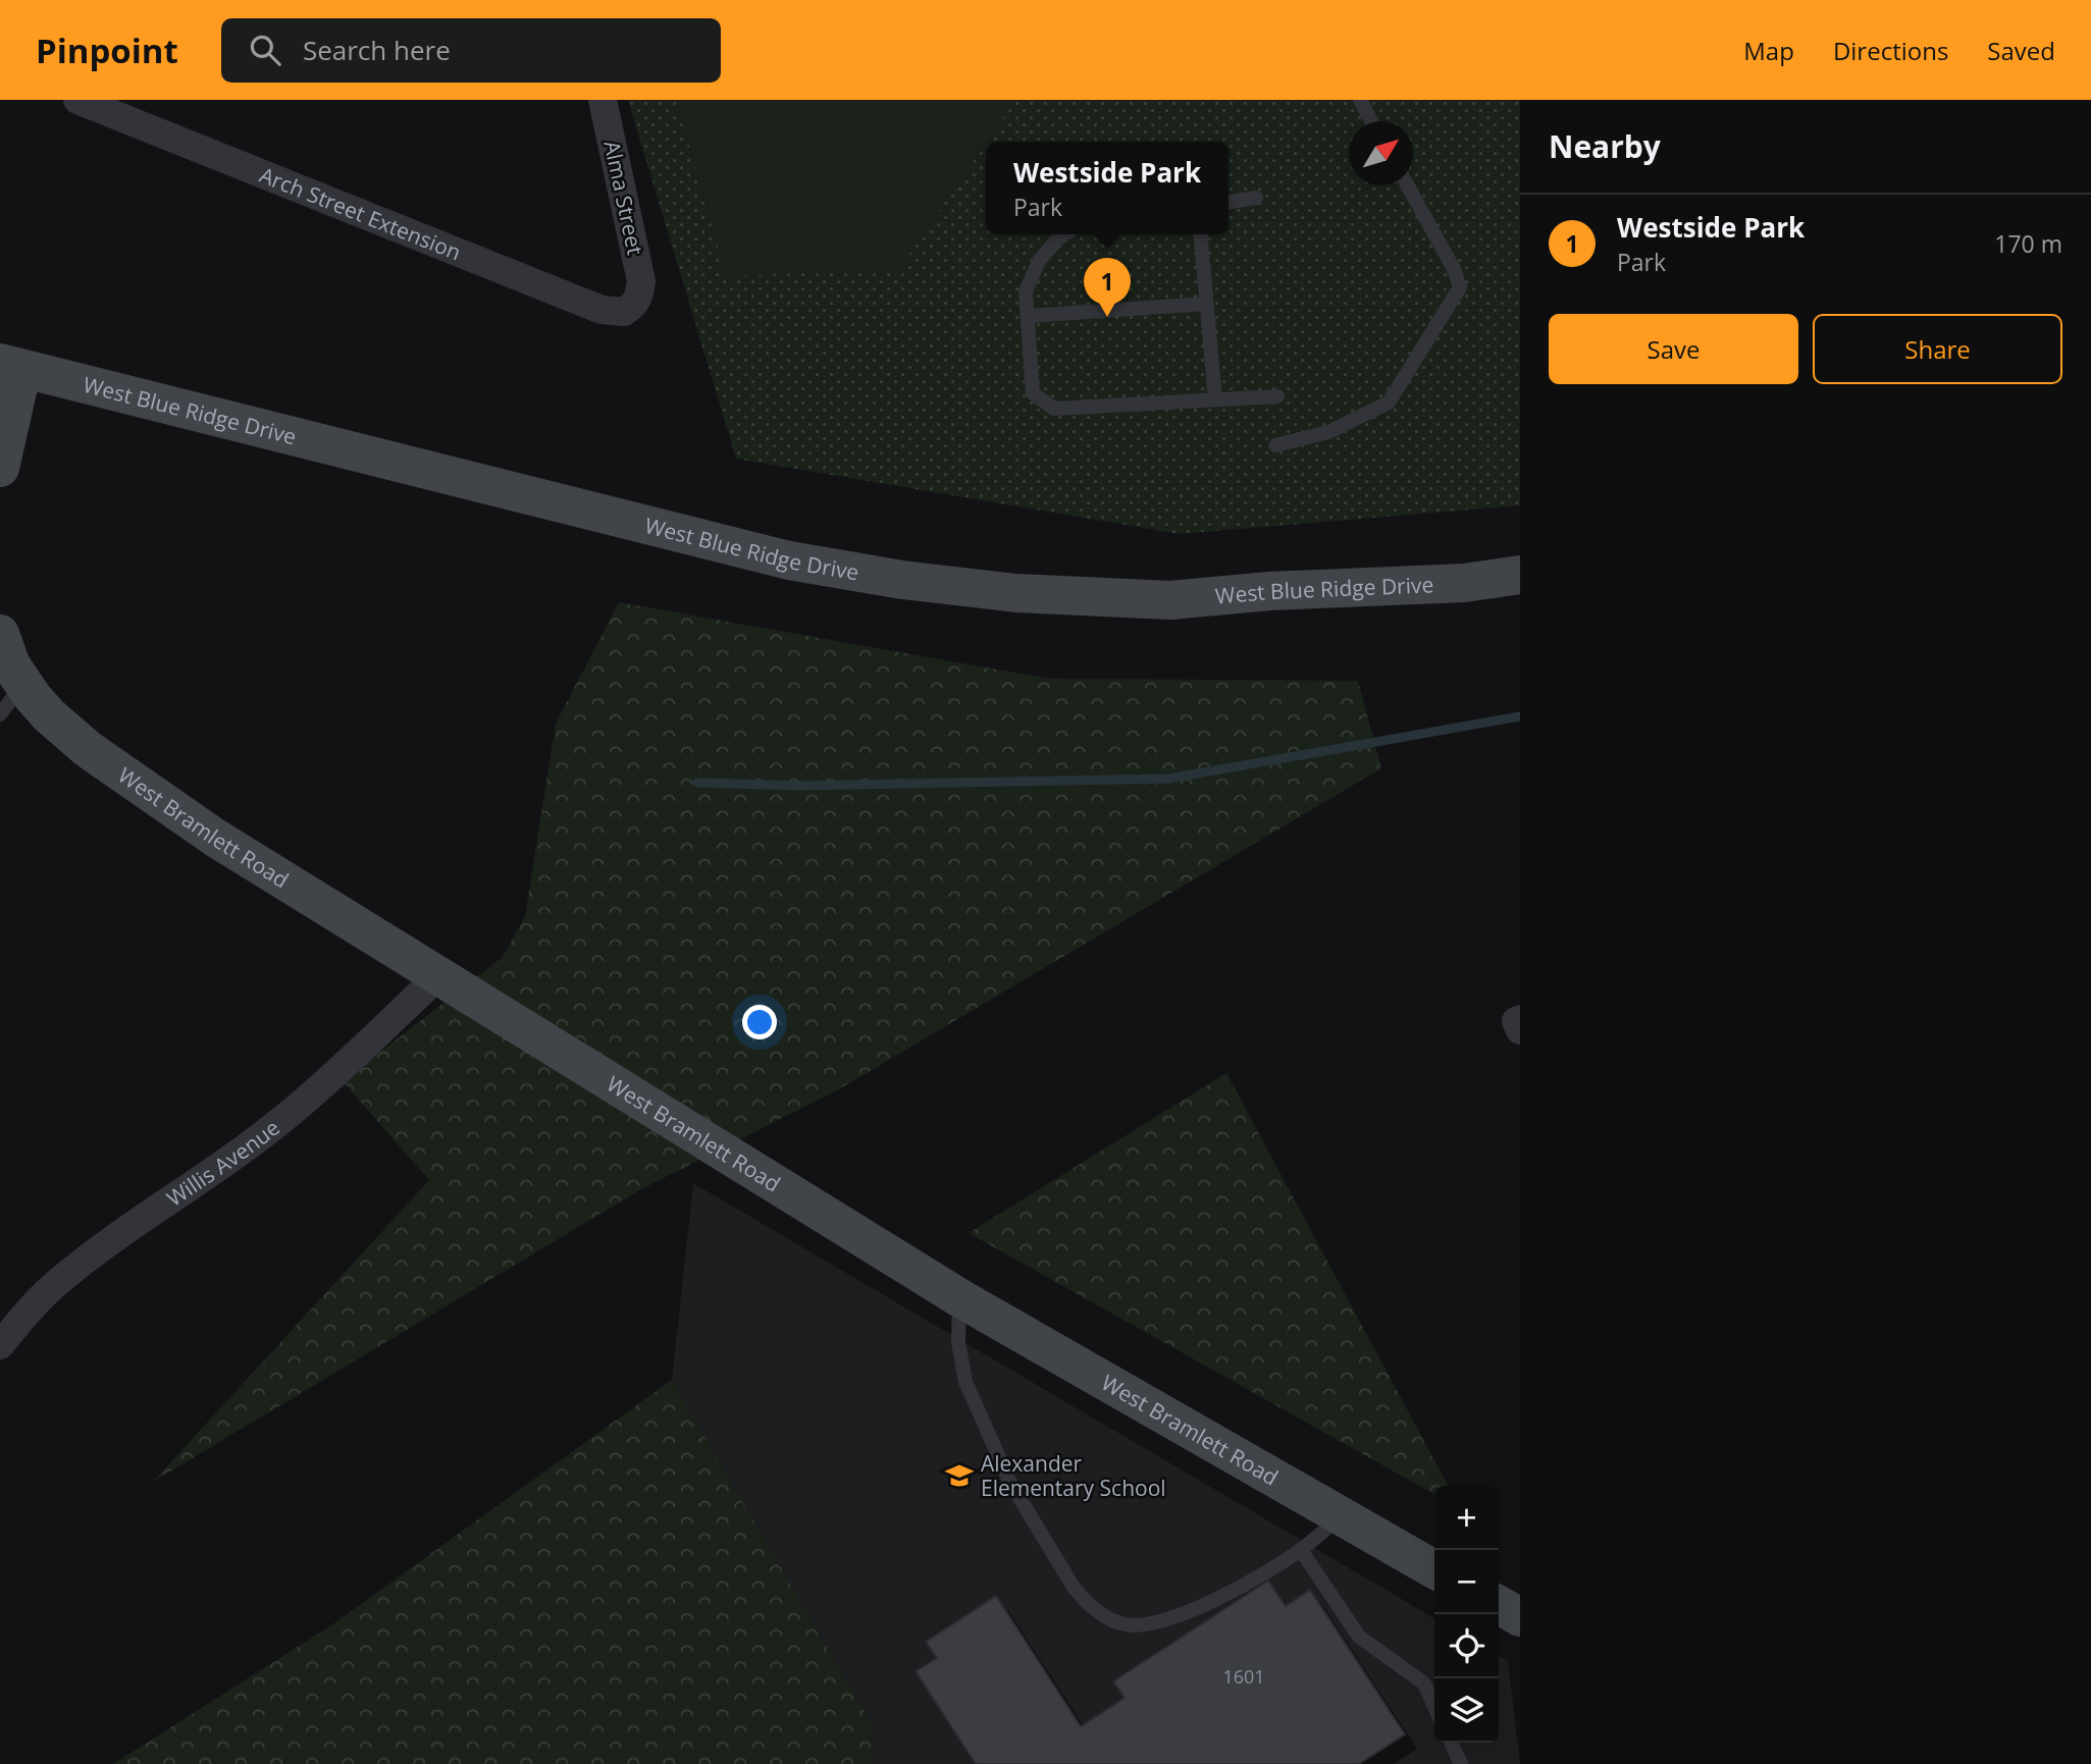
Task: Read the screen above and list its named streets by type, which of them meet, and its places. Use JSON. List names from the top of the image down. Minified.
{"streets":{"street":["Alma Street","Arch Street Extension","West Blue Ridge Drive","West Bramlett Road","Willis Avenue"]},"crossings":[["Alma Street","Arch Street Extension"],["West Bramlett Road","Willis Avenue"]],"places":{"school or university":["Alexander Elementary School"]},"house_numbers":["1601"],"north":"top right","page":{"header":"Pinpoint","search":"Search here","nav":["Map","Directions","Saved"],"heading":"Nearby","popup":["Westside Park","Park"],"list":[{"mark":"1","name":"Westside Park","note":"Park","value":"170 m"}],"pins":"1","buttons":["Save","Share"],"map_buttons":["+","−"]}}
